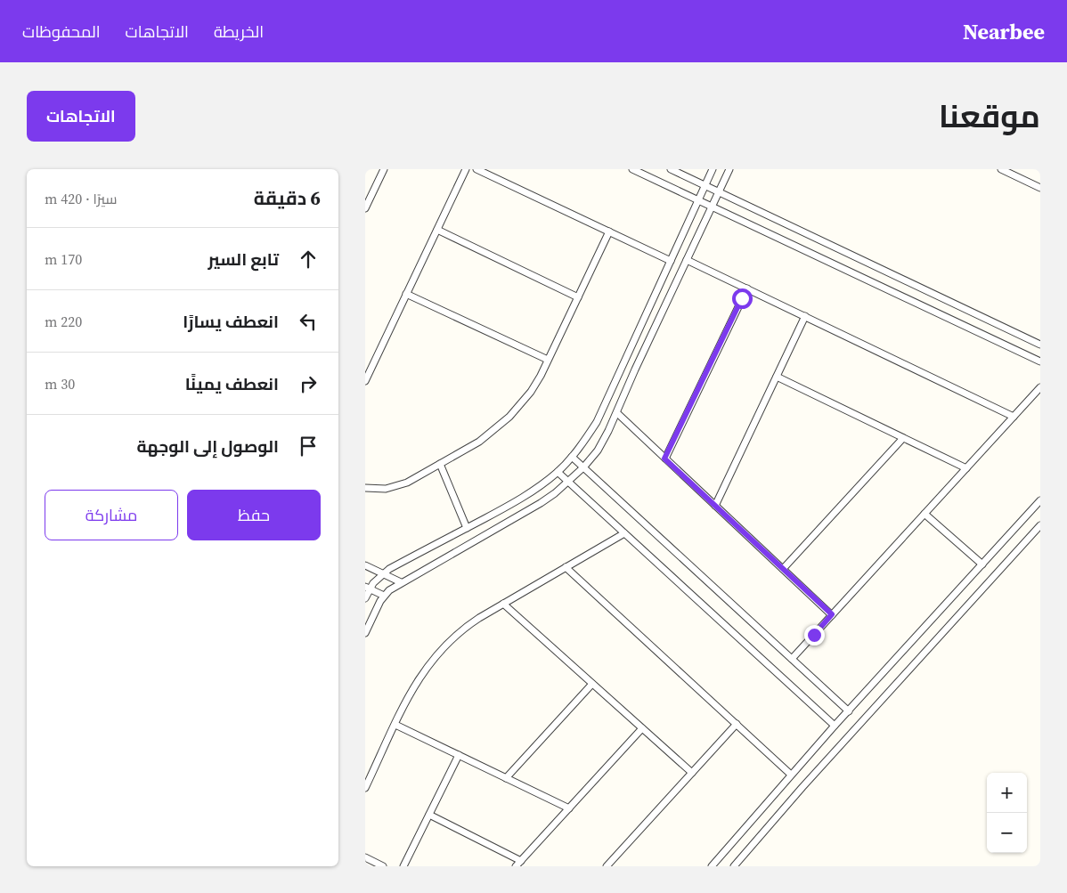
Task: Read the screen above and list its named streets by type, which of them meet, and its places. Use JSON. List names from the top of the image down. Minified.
{"page":{"header":"Nearbee","nav":["الخريطة","الاتجاهات","المحفوظات"],"title":"موقعنا","buttons":["الاتجاهات",["حفظ","مشاركة"]],"heading":["6 دقيقة","سيرًا · 420 m"],"list":[["تابع السير","170 m"],["انعطف يسارًا","220 m"],["انعطف يمينًا","30 m"],"الوصول إلى الوجهة"],"map_buttons":["+","−"]}}
